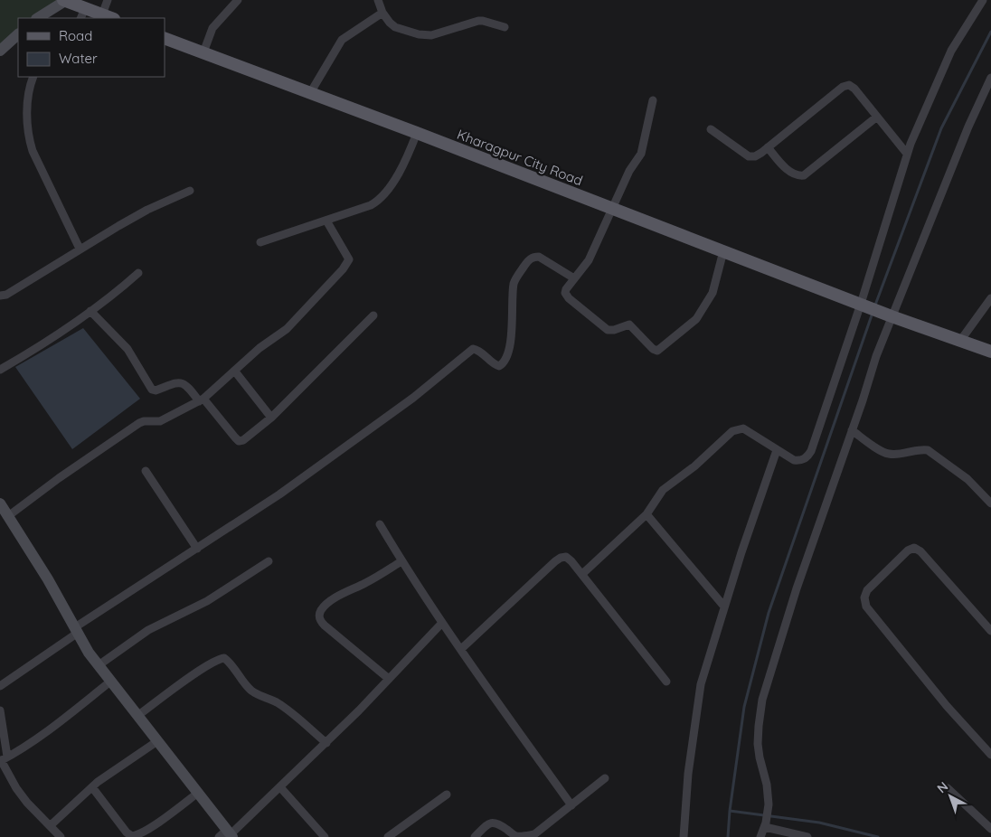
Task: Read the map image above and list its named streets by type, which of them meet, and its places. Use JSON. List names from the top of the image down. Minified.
{"streets":{"main road":["Kharagpur City Road"]},"legend":["Road","Water"],"north":"top left"}
